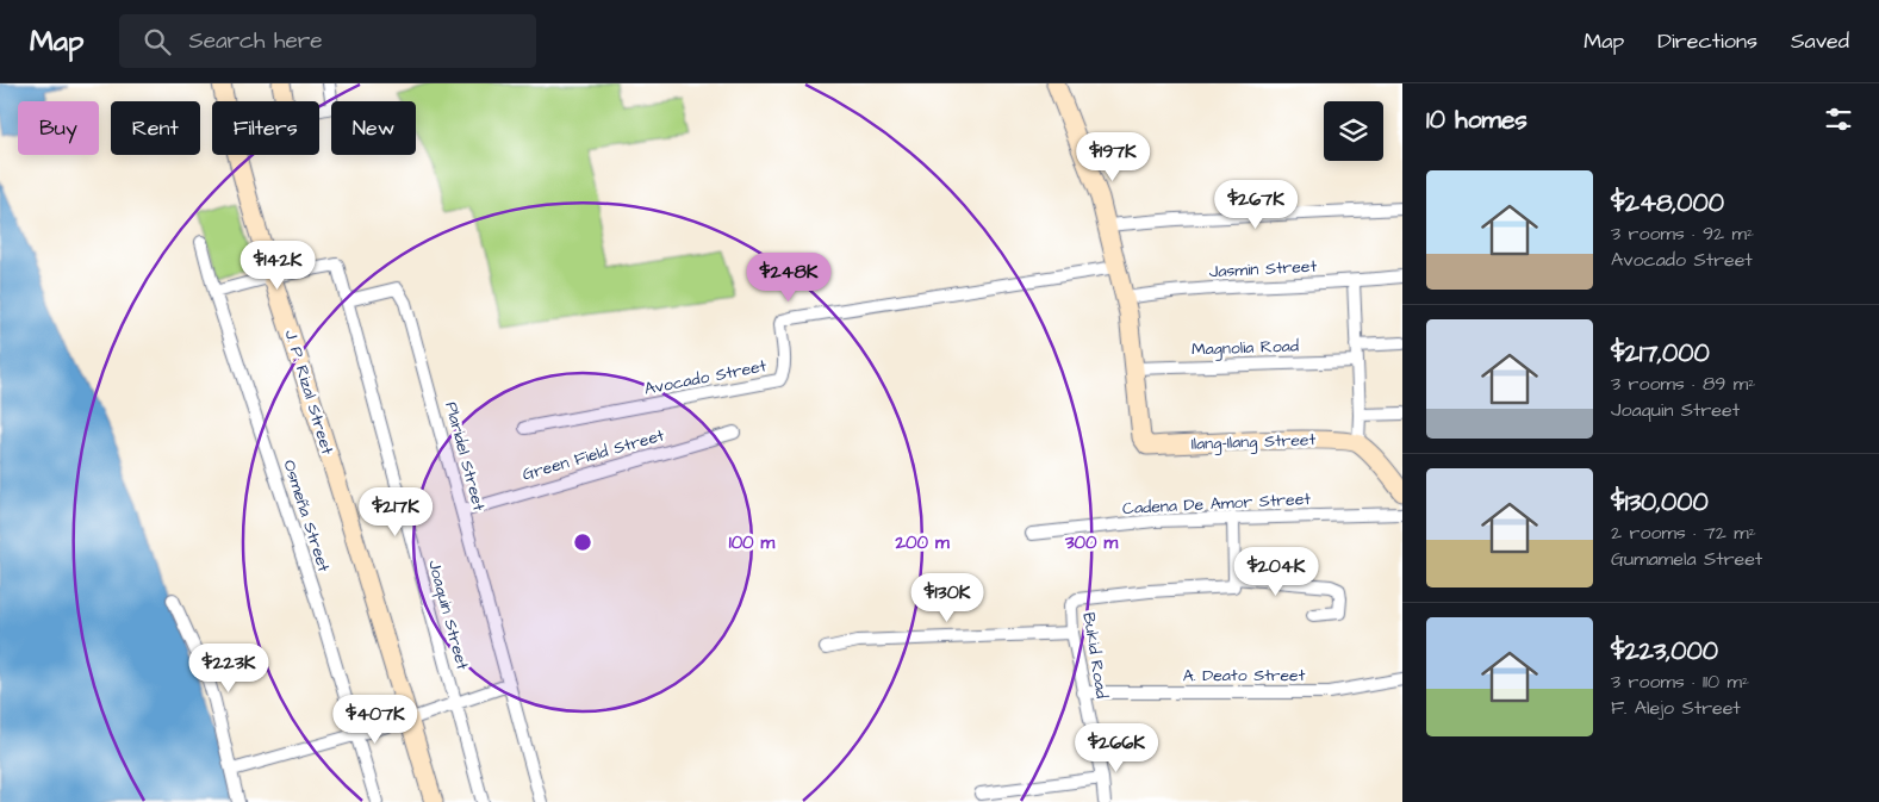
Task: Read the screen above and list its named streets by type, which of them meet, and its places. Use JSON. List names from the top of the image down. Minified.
{"streets":{"main road":["J. P. Rizal Street","Ilang-Ilang Street"],"street":["Jasmin Street","Magnolia Road","Avocado Street","Green Field Street","Plaridel Street","Cadena De Amor Street","Osmeña Street","Joaquin Street","Bukid Road","A. Deato Street"]},"crossings":[["Magnolia Road","Ilang-Ilang Street"],["J. P. Rizal Street","Joaquin Street"],["Green Field Street","Plaridel Street"],["Plaridel Street","Joaquin Street"],["Bukid Road","A. Deato Street"]],"page":{"header":"Map","search":"Search here","nav":["Map","Directions","Saved"],"heading":"10 homes","chip":["Buy","Rent","Filters","New"],"price":["$197K","$267K","$142K","$248K","$217K","$204K","$130K","$223K","$407K","$266K"],"list":[{"name":"$248,000","note":"3 rooms · 92 m² · Avocado Street"},{"name":"$217,000","note":"3 rooms · 89 m² · Joaquin Street"},{"name":"$130,000","note":"2 rooms · 72 m² · Gumamela Street"},{"name":"$223,000","note":"3 rooms · 110 m² · F. Alejo Street"}]},"rings":["100 m","200 m","300 m"]}
